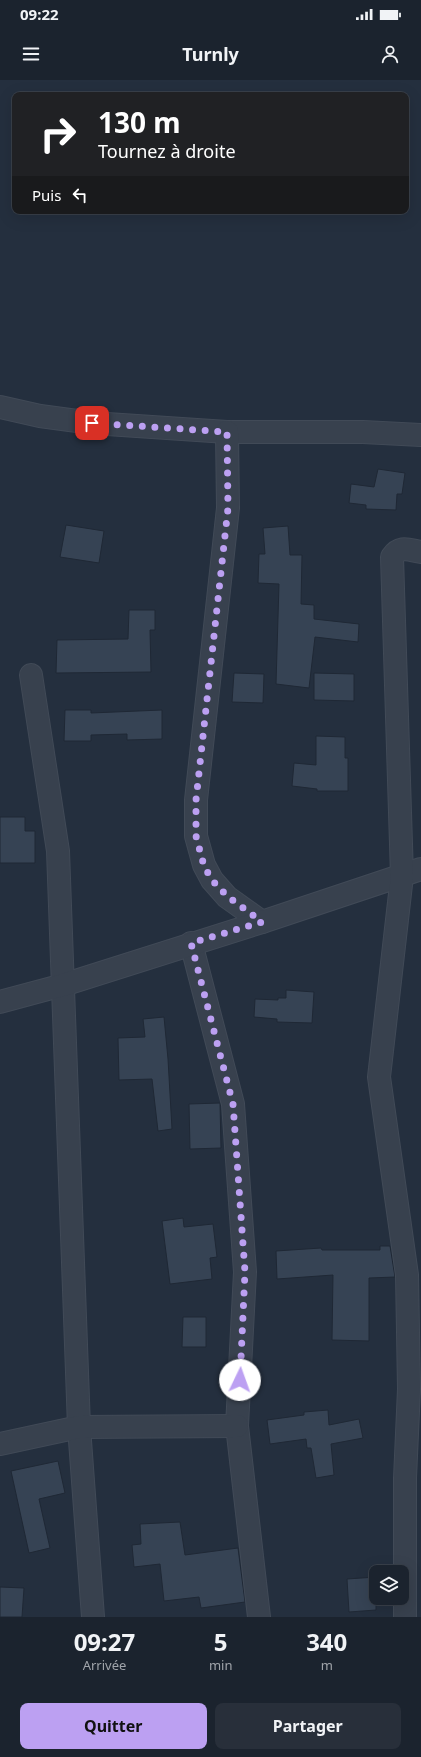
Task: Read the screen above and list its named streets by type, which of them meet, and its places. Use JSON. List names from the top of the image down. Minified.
{"page":{"status":"09:22","header":"Turnly","turn":["130 m","Tournez à droite"],"then":"Puis","eta":["09:27","Arrivée","5","min","340","m"],"buttons":["Quitter","Partager"]}}
